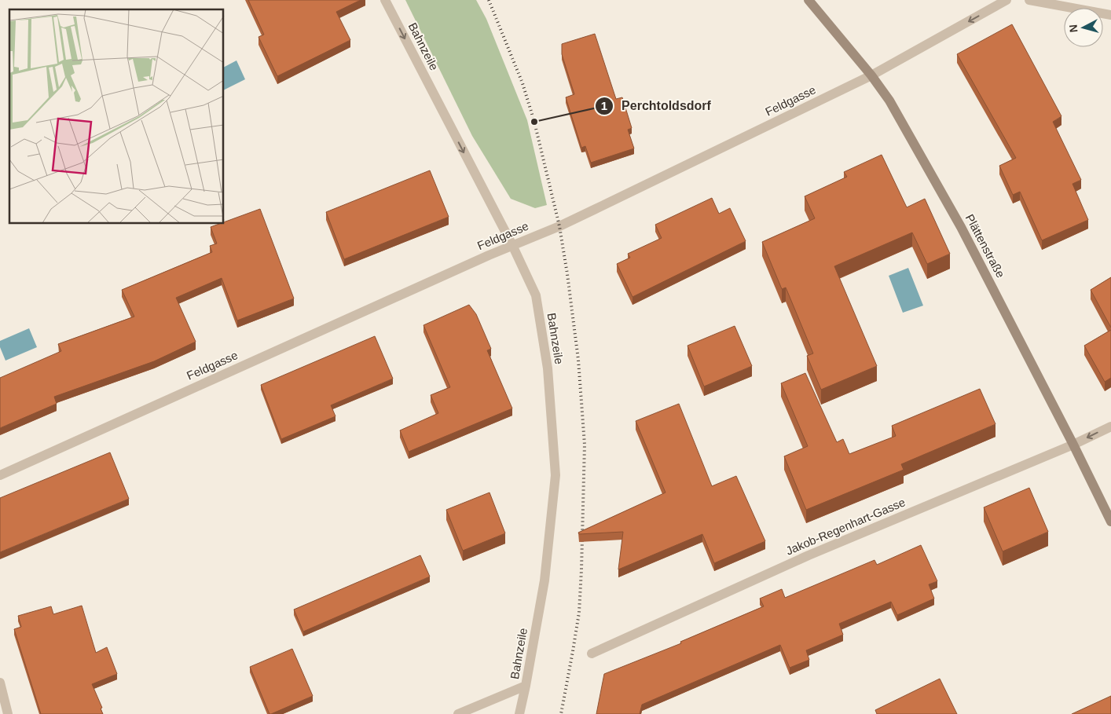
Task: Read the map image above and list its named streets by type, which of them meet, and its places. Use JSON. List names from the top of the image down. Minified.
{"streets":{"main road":["Plättenstraße"],"street":["Bahnzeile","Feldgasse","Jakob-Regenhart-Gasse"]},"crossings":[["Bahnzeile","Feldgasse"],["Feldgasse","Plättenstraße"],["Plättenstraße","Jakob-Regenhart-Gasse"]],"one_way":["Bahnzeile"],"places":["Perchtoldsdorf"],"north":"left"}
